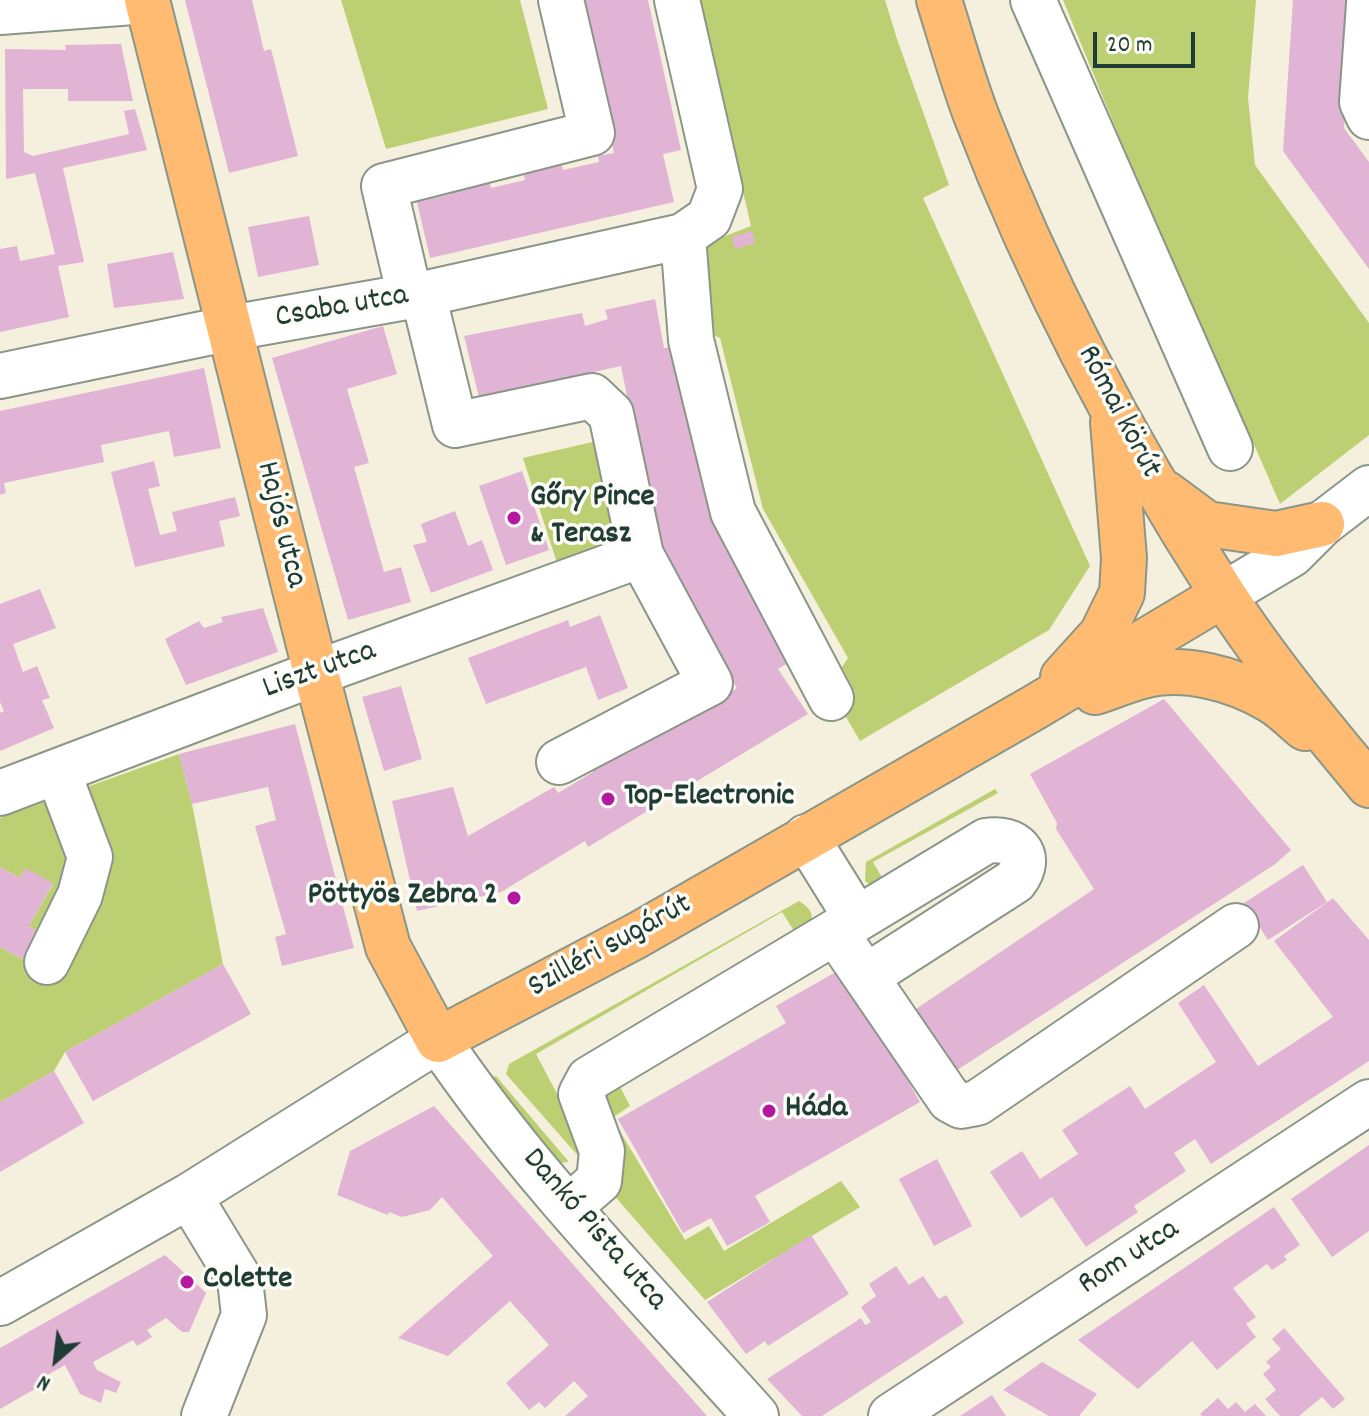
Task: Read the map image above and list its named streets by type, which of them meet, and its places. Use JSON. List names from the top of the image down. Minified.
{"streets":{"main road":["Római körút","Hajós utca","Szilléri sugárút"],"street":["Csaba utca","Liszt utca","Dankó Pista utca","Rom utca"]},"crossings":[["Csaba utca","Hajós utca"],["Római körút","Szilléri sugárút"],["Hajós utca","Liszt utca"],["Hajós utca","Szilléri sugárút"],["Hajós utca","Dankó Pista utca"],["Szilléri sugárút","Dankó Pista utca"]],"places":["Gőry Pince & Terasz","Top-Electronic","Pöttyös Zebra 2","Háda","Colette"],"scale_bar":"20 m","north":"bottom left"}
